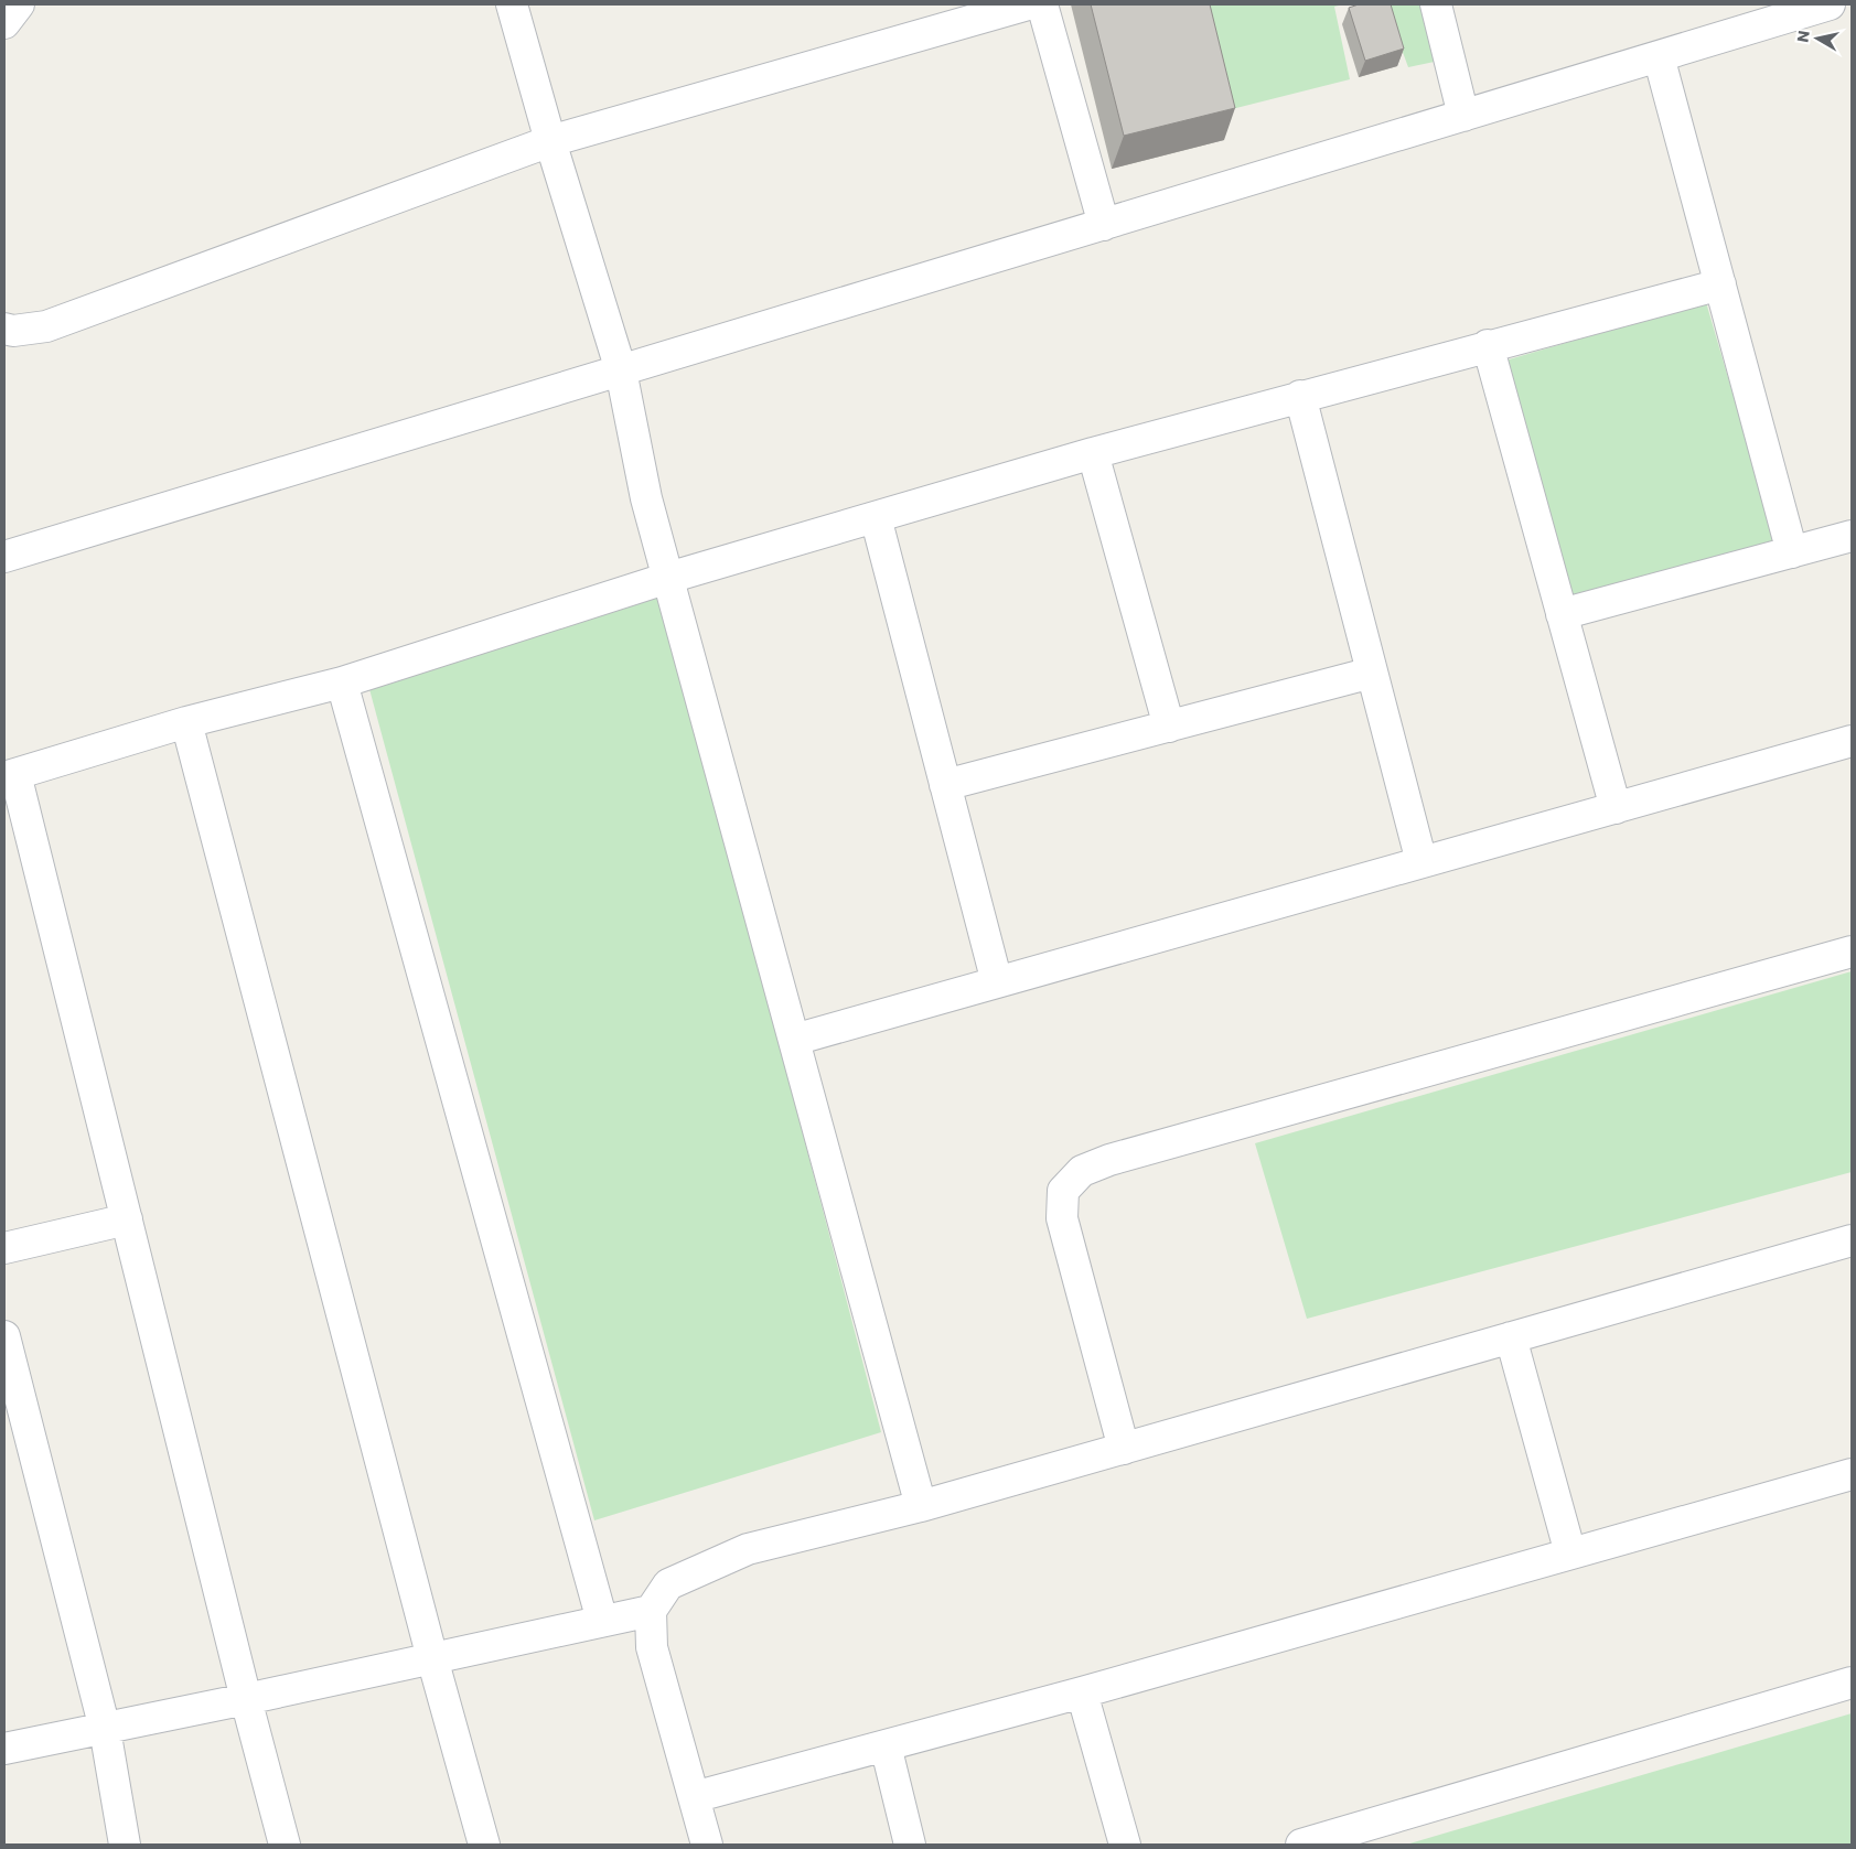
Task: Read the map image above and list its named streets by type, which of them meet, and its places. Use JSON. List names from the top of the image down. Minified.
{"north":"left"}
